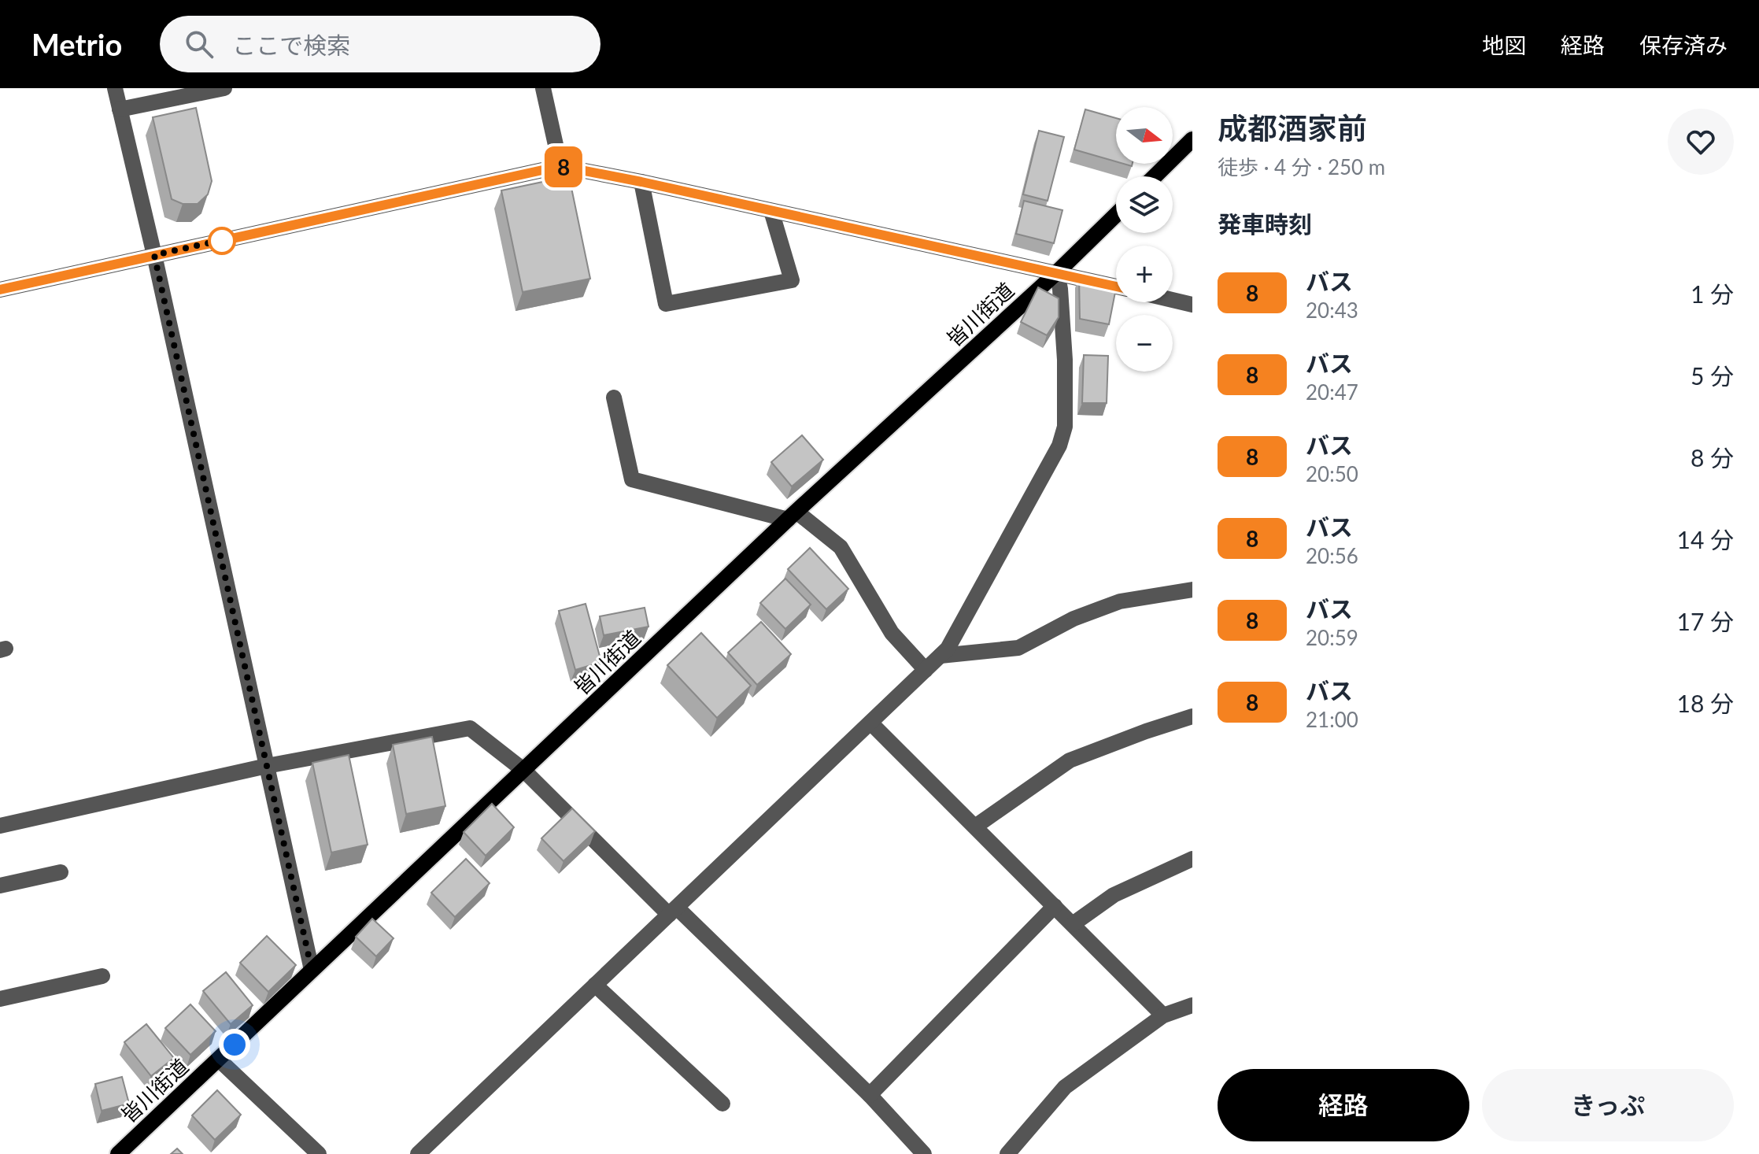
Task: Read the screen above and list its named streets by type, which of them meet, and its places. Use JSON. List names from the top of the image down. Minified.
{"streets":{"main road":["皆川街道"]},"lines":["bus line 8"],"north":"right","page":{"header":"Metrio","search":"ここで検索","nav":["地図","経路","保存済み"],"on_map":"8","heading":[["成都酒家前","徒歩 · 4 分 · 250 m"],"発車時刻"],"map_buttons":["+","−"],"list":[{"mark":"8","name":"バス","note":"20:43","value":"1 分"},{"mark":"8","name":"バス","note":"20:47","value":"5 分"},{"mark":"8","name":"バス","note":"20:50","value":"8 分"},{"mark":"8","name":"バス","note":"20:56","value":"14 分"},{"mark":"8","name":"バス","note":"20:59","value":"17 分"},{"mark":"8","name":"バス","note":"21:00","value":"18 分"}],"buttons":["経路","きっぷ"]}}
